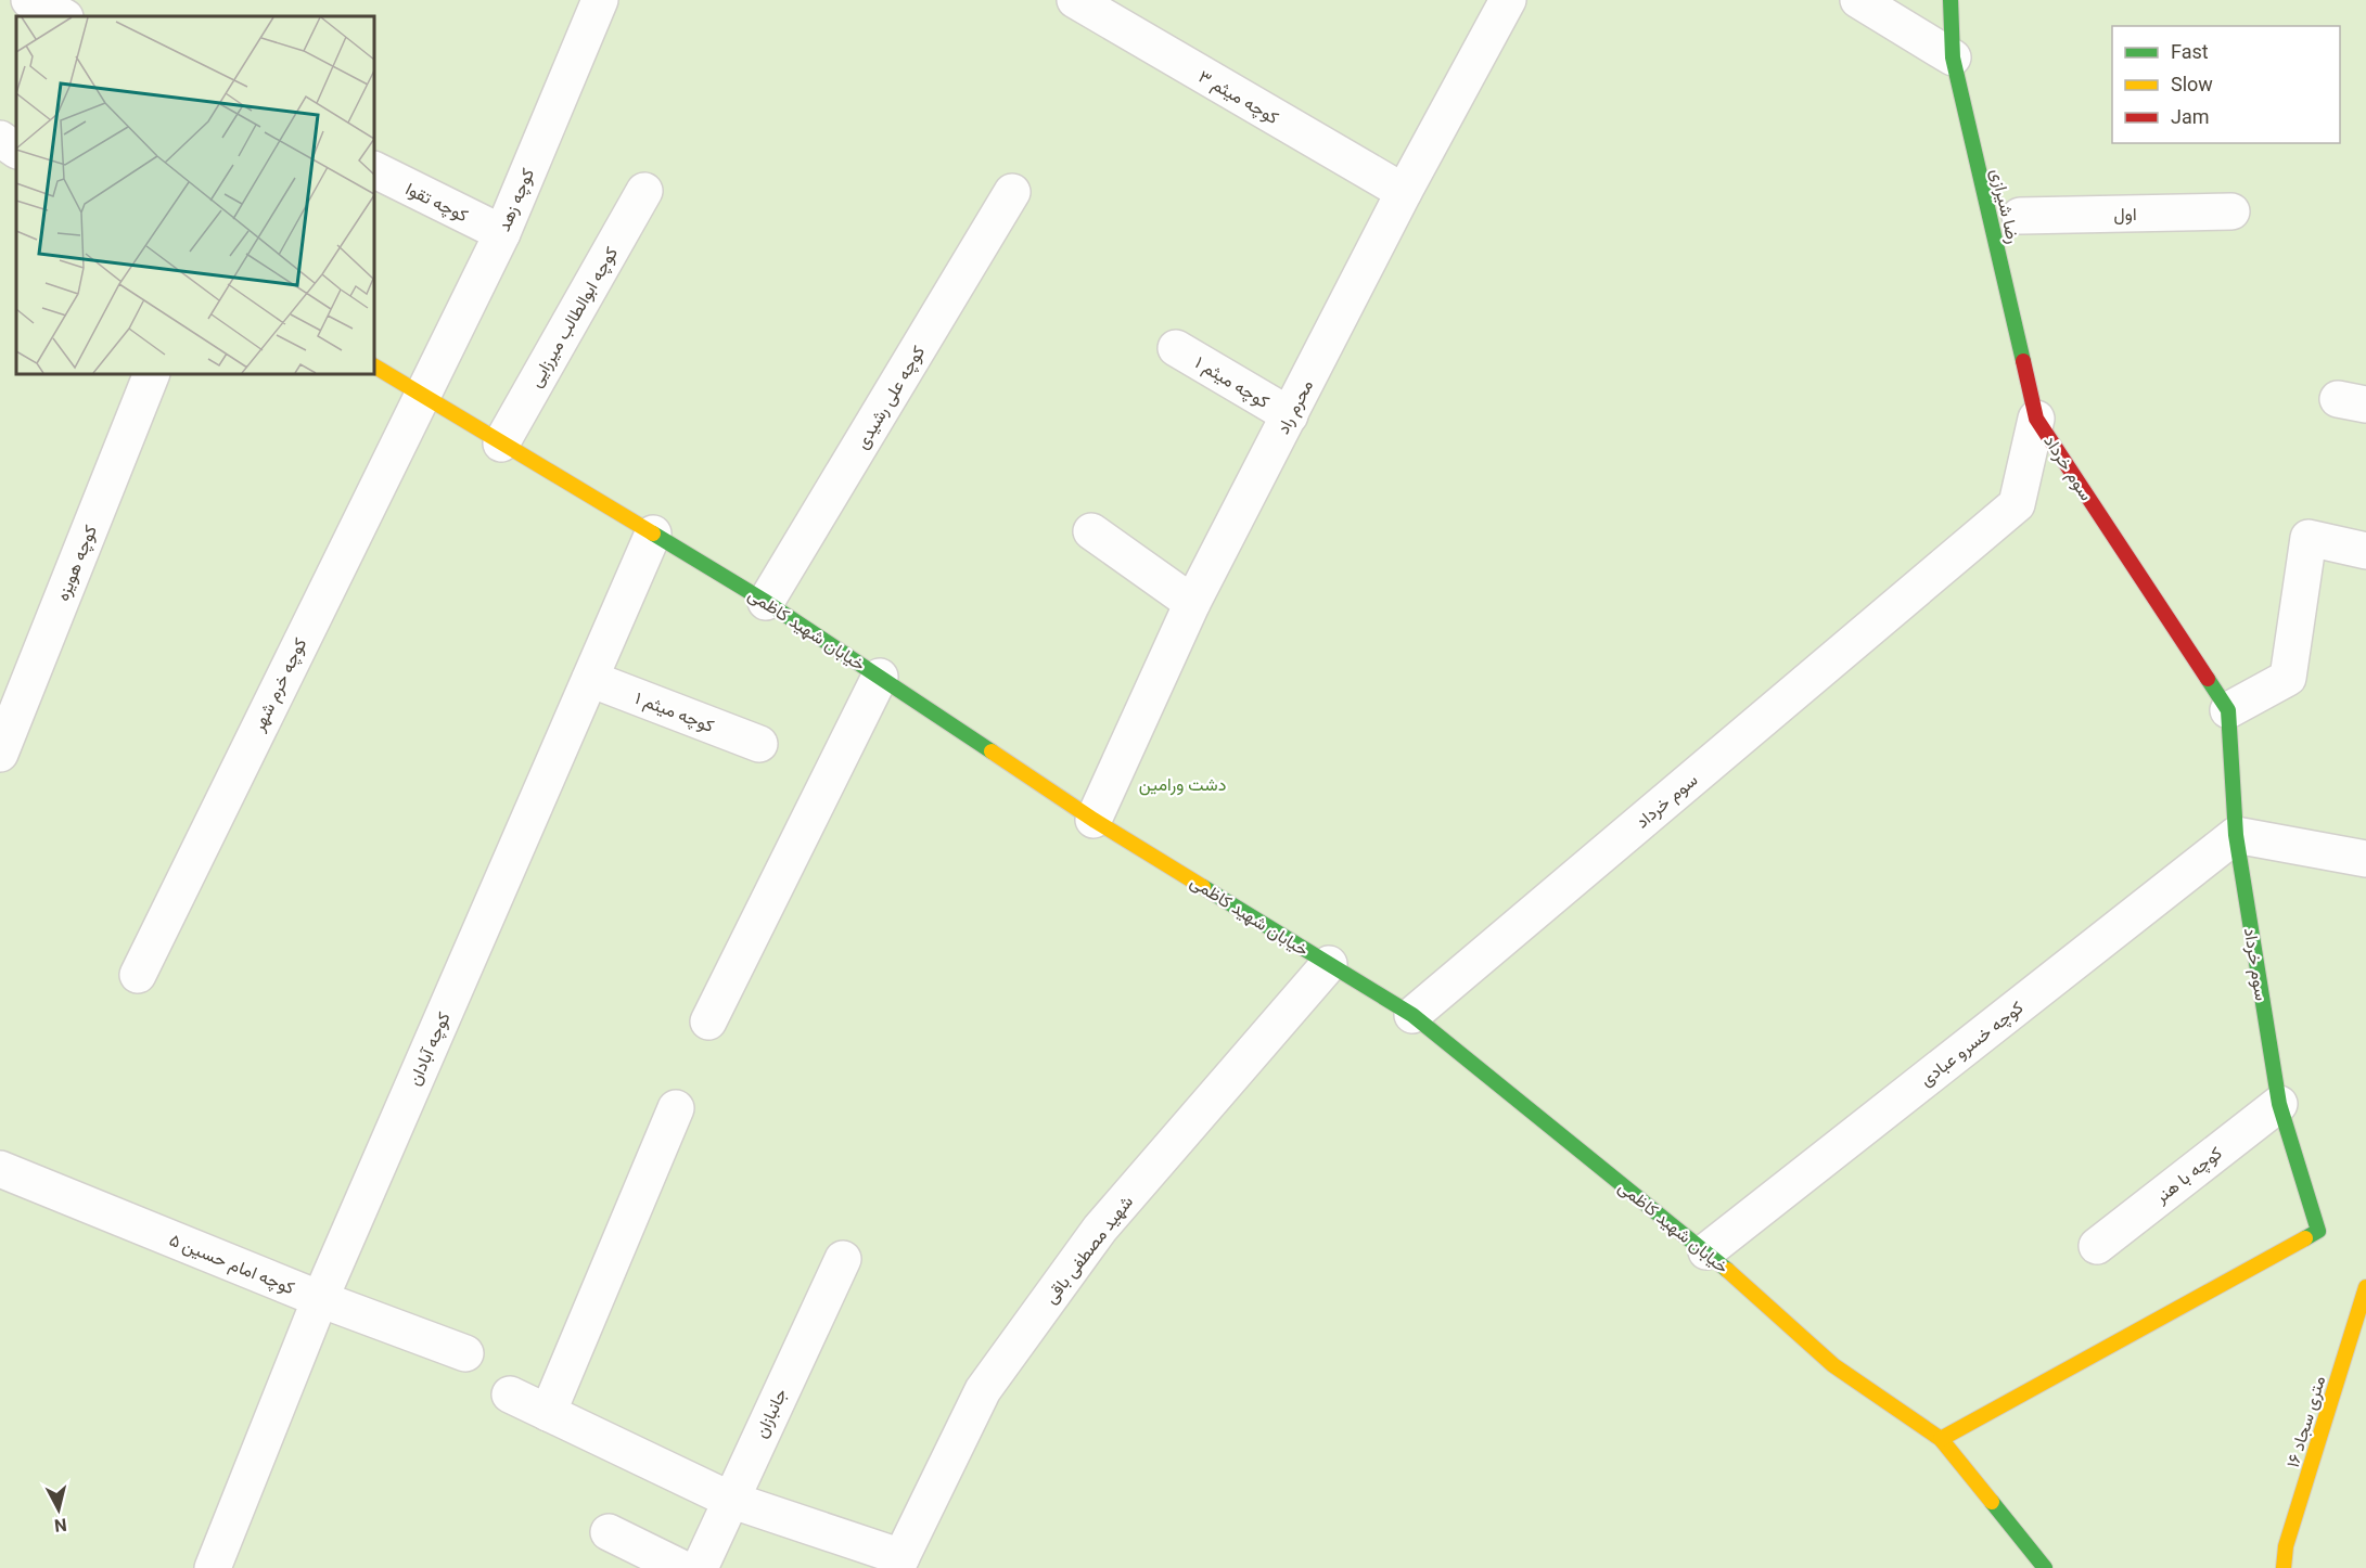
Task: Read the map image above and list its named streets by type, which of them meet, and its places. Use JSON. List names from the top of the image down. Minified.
{"streets":{"street":["کوچه میثم ۳","کوچه زهد","کوچه تقوا","رضا شیرازی","اول","کوچه ابوالطالب میرزایی","کوچه میثم ۱","کوچه علی رشیدی","محرم راد","سوم خرداد","کوچه هویزه","خیابان شهید کاظمی","کوچه خرم شهر","کوچه خسرو عبادی","کوچه آبادان","کوچه با هنر","شهید مصطفی باقی","کوچه امام حسین ۵","جانبازان","۱۶ متری سجاد"]},"crossings":[["کوچه میثم ۳","محرم راد"],["کوچه زهد","کوچه تقوا"],["کوچه زهد","خیابان شهید کاظمی"],["کوچه زهد","کوچه خرم شهر"],["رضا شیرازی","سوم خرداد"],["کوچه ابوالطالب میرزایی","خیابان شهید کاظمی"],["کوچه میثم ۱","محرم راد"],["کوچه میثم ۱","کوچه آبادان"],["کوچه علی رشیدی","خیابان شهید کاظمی"],["محرم راد","خیابان شهید کاظمی"],["سوم خرداد","خیابان شهید کاظمی"],["سوم خرداد","کوچه خسرو عبادی"],["سوم خرداد","کوچه با هنر"],["خیابان شهید کاظمی","کوچه خرم شهر"],["خیابان شهید کاظمی","کوچه خسرو عبادی"],["خیابان شهید کاظمی","کوچه آبادان"],["خیابان شهید کاظمی","شهید مصطفی باقی"],["کوچه آبادان","کوچه امام حسین ۵"]],"parks":["دشت ورامین"],"legend":["Fast","Slow","Jam"],"north":"bottom"}
